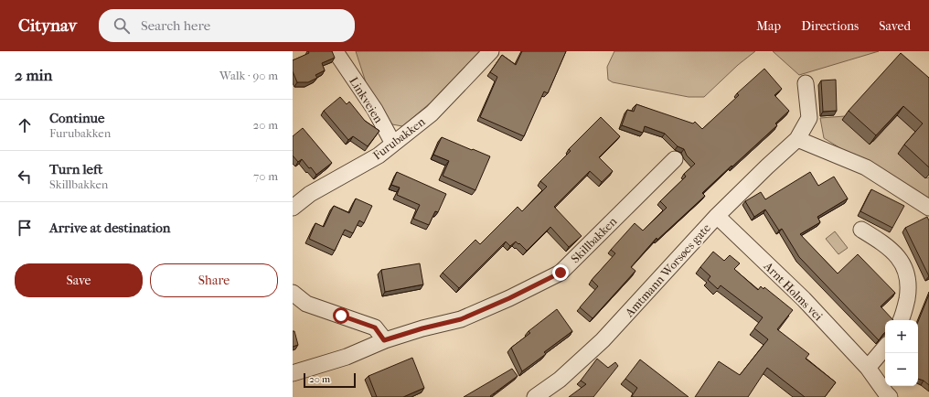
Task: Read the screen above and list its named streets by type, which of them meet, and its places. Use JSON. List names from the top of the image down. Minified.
{"streets":{"street":["Linkveien","Furubakken","Skillbakken","Amtmann Worsøes gate","Arnt Holms vei"]},"crossings":[["Linkveien","Furubakken"],["Amtmann Worsøes gate","Arnt Holms vei"]],"scale_bar":"20 m","page":{"header":"Citynav","search":"Search here","nav":["Map","Directions","Saved"],"heading":["2 min","Walk · 90 m"],"list":[["Continue","Furubakken","20 m"],["Turn left","Skillbakken","70 m"],"Arrive at destination"],"buttons":["Save","Share"],"map_buttons":["+","−"],"scale":"20 m"}}
